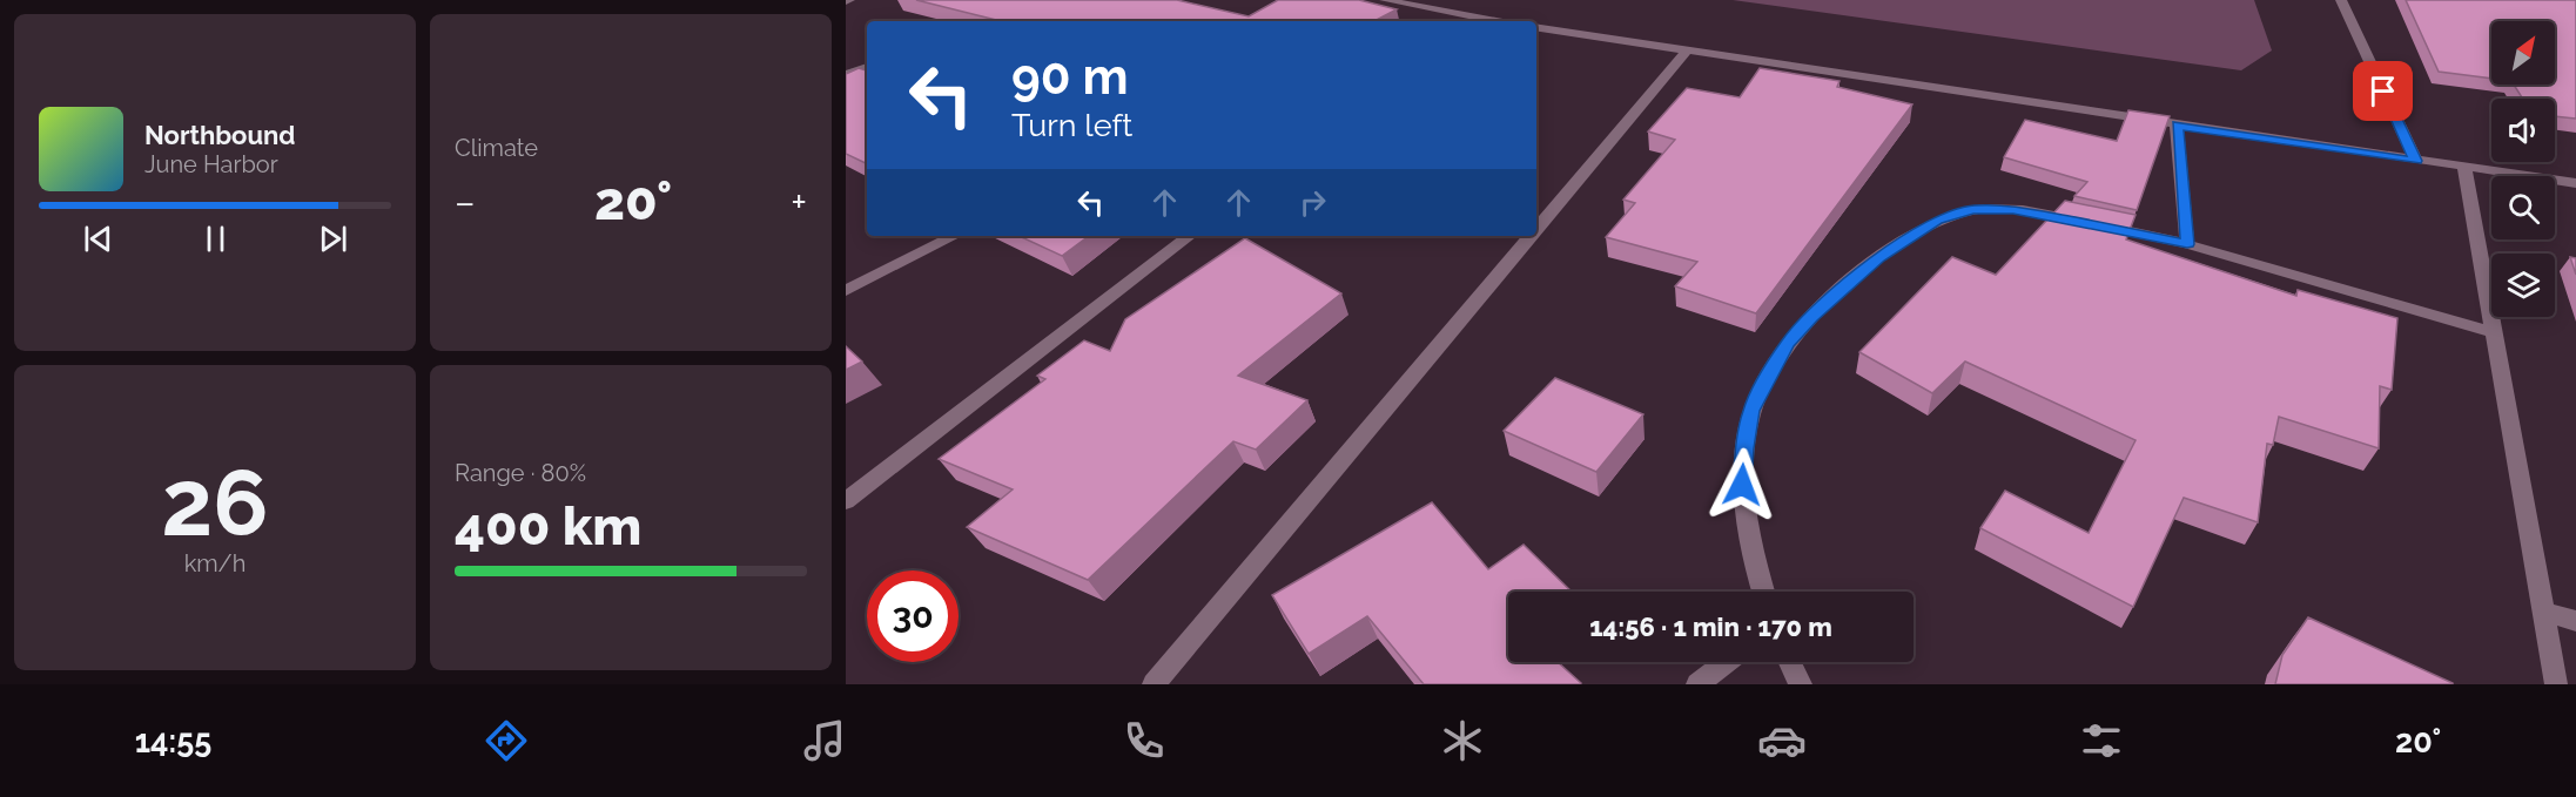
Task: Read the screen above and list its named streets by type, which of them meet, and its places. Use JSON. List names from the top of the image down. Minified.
{"north":"top right","page":{"tile":["Climate",["26","km/h"],["Range · 80%","400 km"]],"turn":["90 m","Turn left"],"song":["Northbound","June Harbor"],"heat":["−","20°","+"],"limit":"30","trip":"14:56 · 1 min · 170 m","tabs":["14:55","20°"]}}
